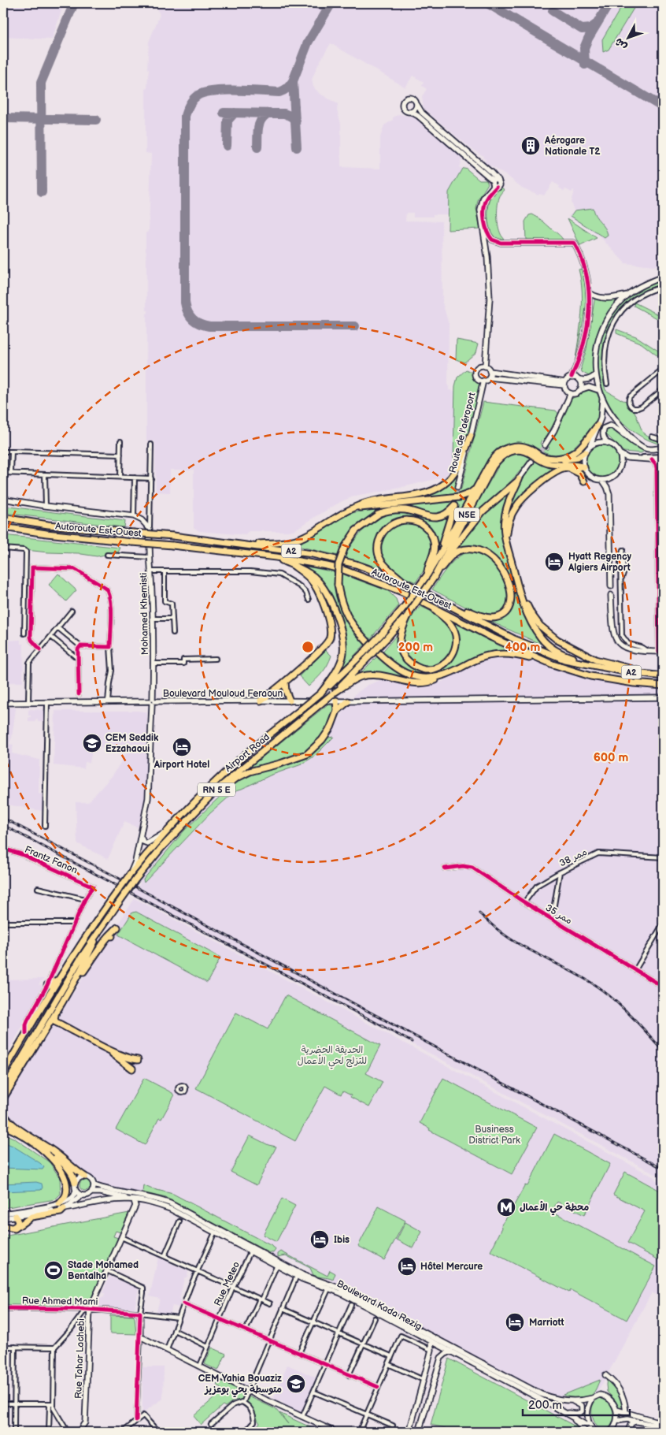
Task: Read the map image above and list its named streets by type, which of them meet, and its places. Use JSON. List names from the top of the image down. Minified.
{"streets":{"highway":["N5E","Autoroute Est-Ouest","A2","Airport Road","RN 5 E"],"main road":["Route de l'aéroport","Mohamed Khemisti","Boulevard Mouloud Feraoun","Rue Ahmed Mami","Boulevard Kada Rezig","Rue Tahar Lachebi"],"street":["ممر 38","Frantz Fanon","ممر 35","Rue Meteo"]},"crossings":[["N5E","RN 5 E"],["Mohamed Khemisti","Boulevard Mouloud Feraoun"],["Mohamed Khemisti","Airport Road"],["Mohamed Khemisti","RN 5 E"],["Airport Road","RN 5 E"],["ممر 38","ممر 35"],["Rue Meteo","Boulevard Kada Rezig"],["Rue Ahmed Mami","Rue Tahar Lachebi"],["Boulevard Kada Rezig","Rue Tahar Lachebi"]],"parks":["الحديقة الحضرية للتزلج لحي الأعمال","Business District Park"],"places":{"building":["Aérogare Nationale T2"],"hotel":["Hyatt Regency Algiers Airport","Airport Hotel","Ibis","Hôtel Mercure","Marriott"],"school or university":["CEM Seddik Ezzahaoui","CEM Yahia Bouaziz متوسطة يحي بوعزيز"],"metro station":["محطة حي الأعمال"],"sports":["Stade Mohamed Bentalha"]},"scale_bar":"200 m","north":"bottom left","rings":["200 m","400 m","600 m"]}
